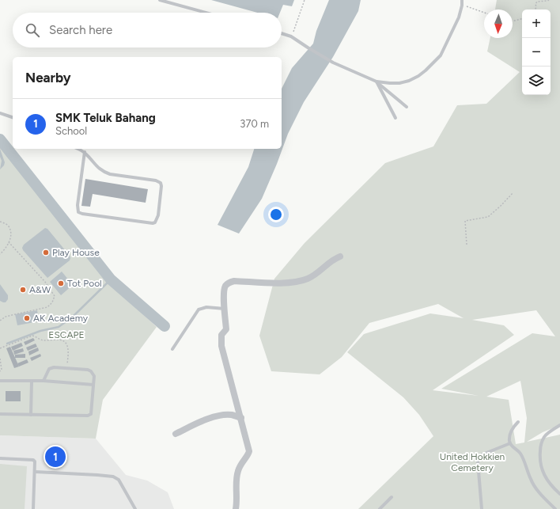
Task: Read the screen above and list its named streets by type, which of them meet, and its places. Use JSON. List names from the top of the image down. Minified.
{"parks":["ESCAPE","United Hokkien Cemetery"],"places":["Play House","Tot Pool","A&W","AK Academy"],"north":"bottom","page":{"map_buttons":["+","−"],"search":"Search here","heading":"Nearby","list":[{"mark":"1","name":"SMK Teluk Bahang","note":"School","value":"370 m"}],"pins":"1"}}
